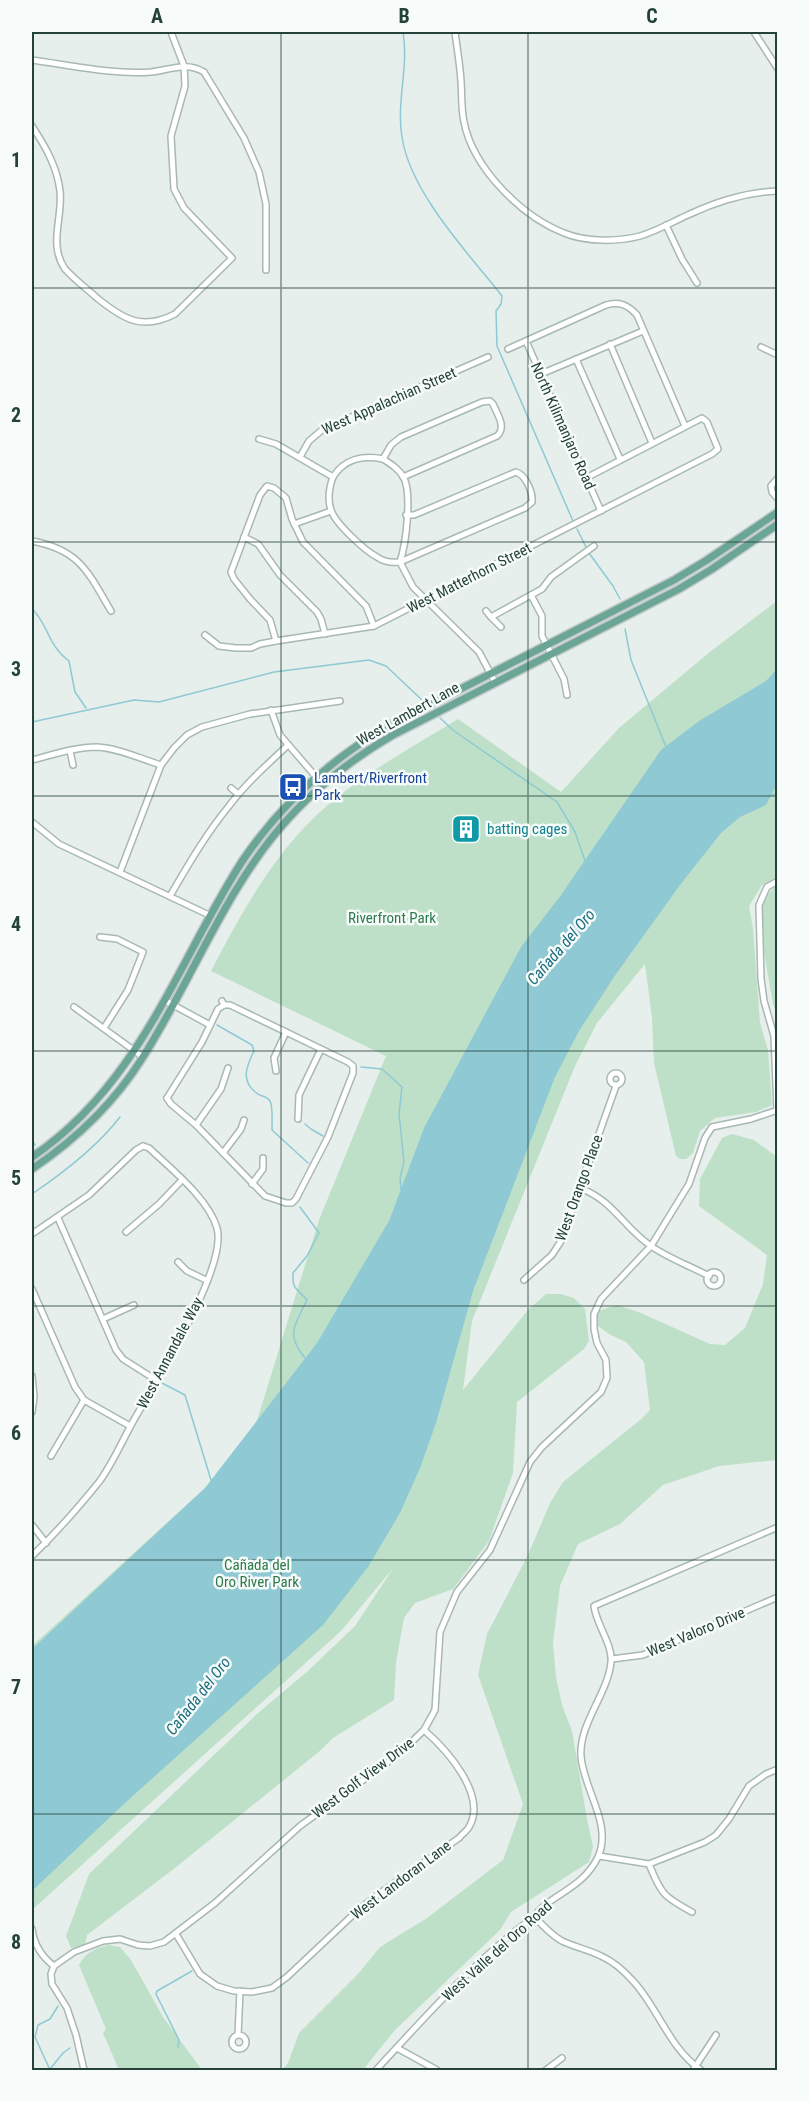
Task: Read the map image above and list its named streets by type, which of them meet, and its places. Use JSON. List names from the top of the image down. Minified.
{"streets":{"main road":["West Lambert Lane"],"street":["West Appalachian Street","North Kilimanjaro Road","West Matterhorn Street","West Orango Place","West Annandale Way","West Valoro Drive","West Golf View Drive","West Landoran Lane","West Valle del Oro Road"]},"crossings":[["North Kilimanjaro Road","West Matterhorn Street"],["West Golf View Drive","West Landoran Lane"]],"water":["Cañada del Oro"],"parks":["Riverfront Park","Cañada del Oro River Park"],"places":{"bus stop":["Lambert/Riverfront Park"],"building":["batting cages"]},"grid":{"columns":["A","B","C"],"rows":["1","2","3","4","5","6","7","8"]}}
